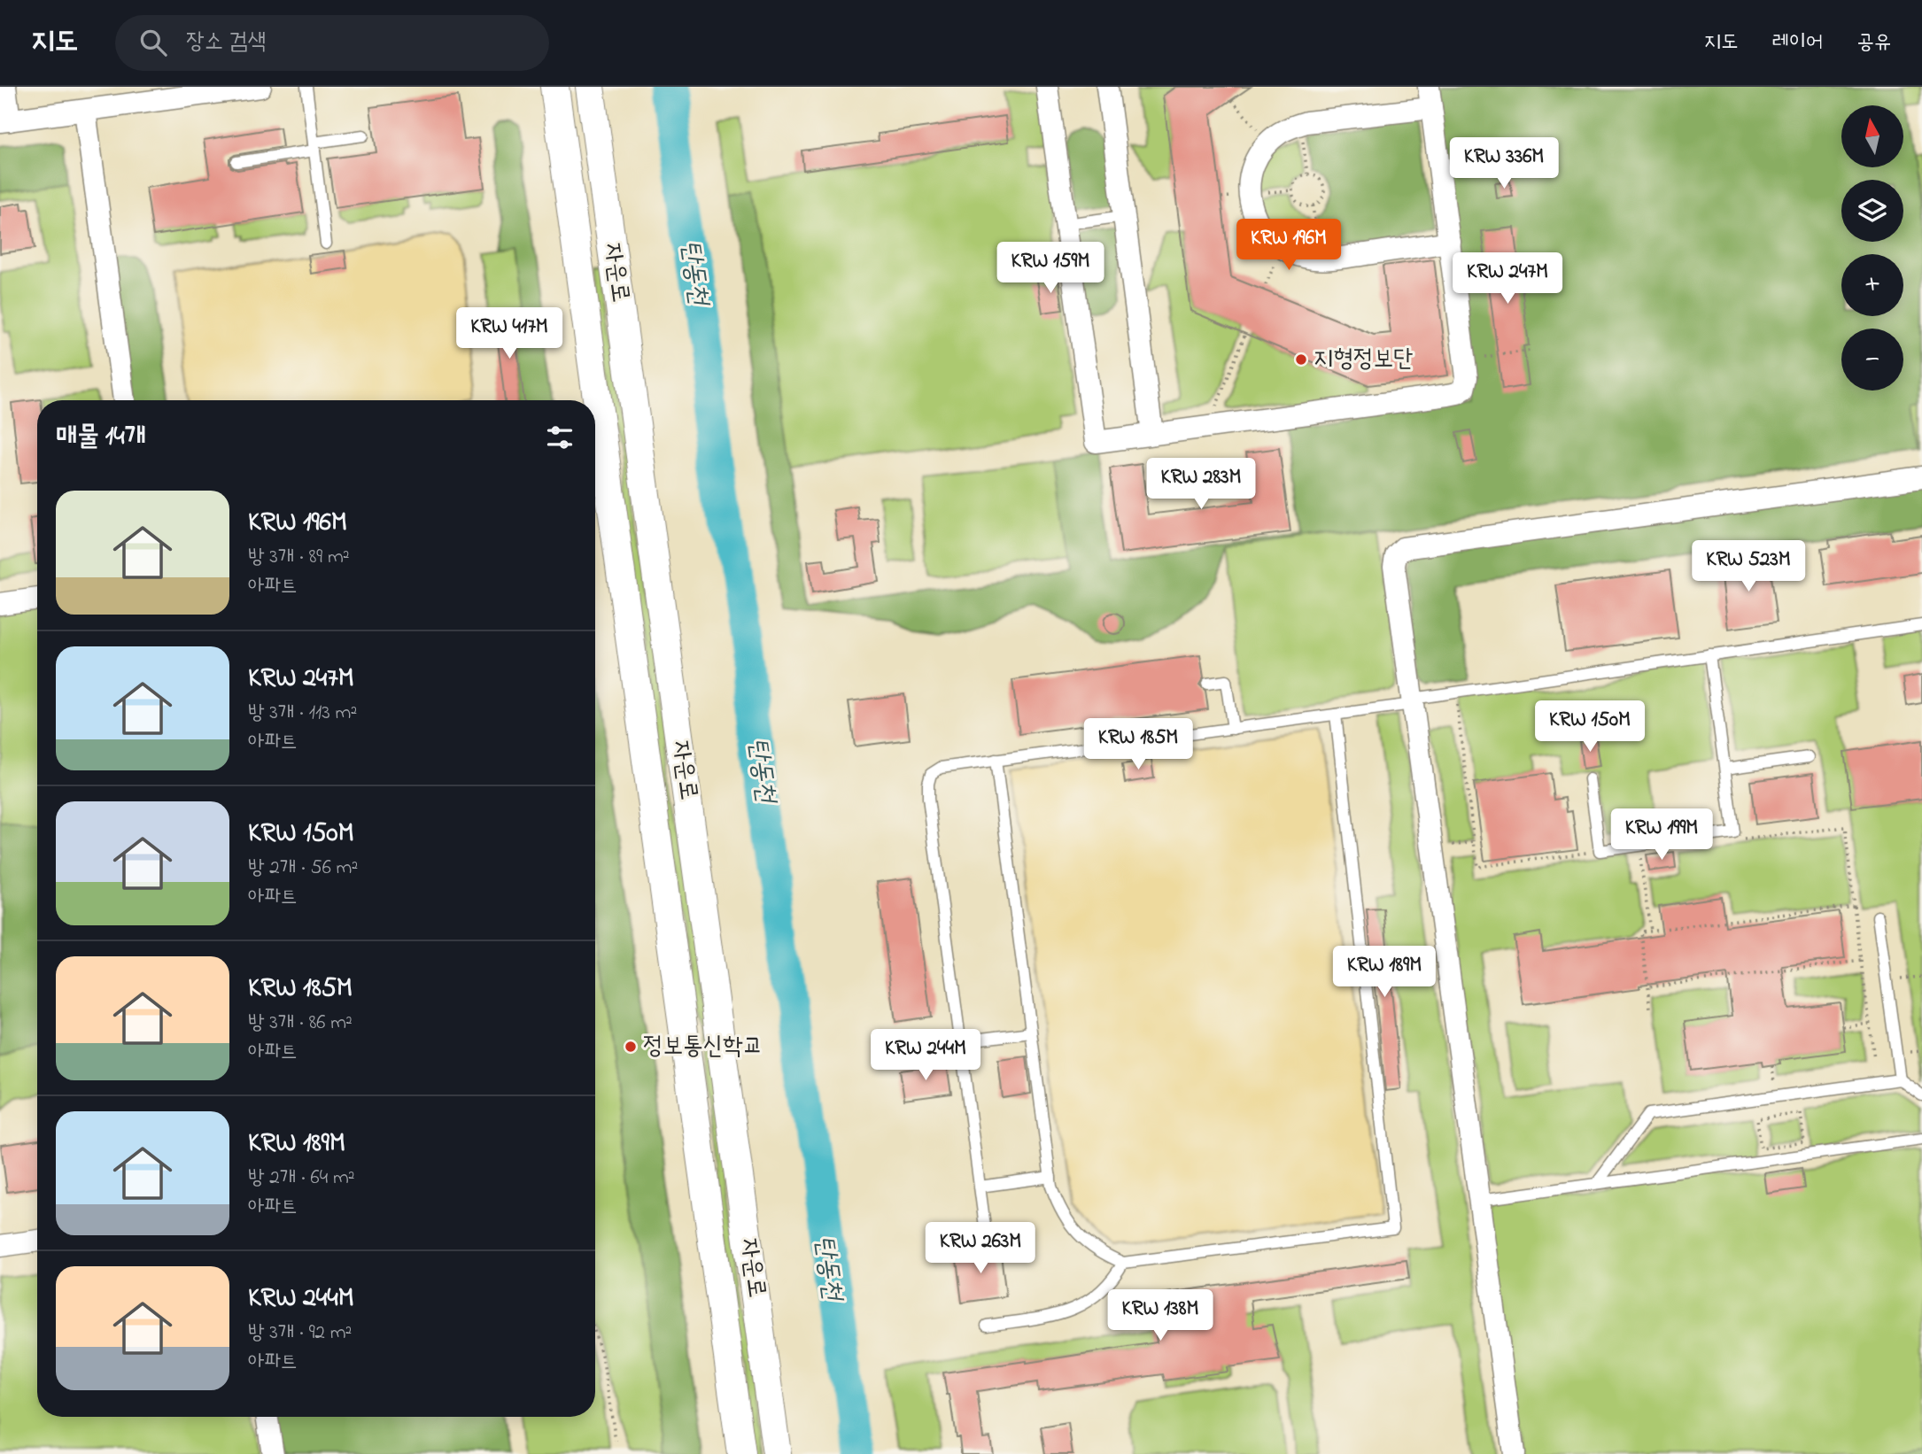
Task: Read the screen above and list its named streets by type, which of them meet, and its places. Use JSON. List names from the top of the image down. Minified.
{"streets":{"street":["자운로"]},"water":["탄동천"],"places":["지형정보단","정보통신학교"],"north":"top","page":{"header":"지도","search":"장소 검색","nav":["지도","레이어","공유"],"map_buttons":["+","−"],"price":["KRW 336M","KRW 196M","KRW 159M","KRW 247M","KRW 417M","KRW 283M","KRW 523M","KRW 150M","KRW 185M","KRW 199M","KRW 189M","KRW 244M","KRW 263M","KRW 138M"],"heading":"매물 14개","list":[{"name":"KRW 196M","note":"방 3개 · 89 m² · 아파트"},{"name":"KRW 247M","note":"방 3개 · 113 m² · 아파트"},{"name":"KRW 150M","note":"방 2개 · 56 m² · 아파트"},{"name":"KRW 185M","note":"방 3개 · 86 m² · 아파트"},{"name":"KRW 189M","note":"방 2개 · 64 m² · 아파트"},{"name":"KRW 244M","note":"방 3개 · 92 m² · 아파트"}]}}
